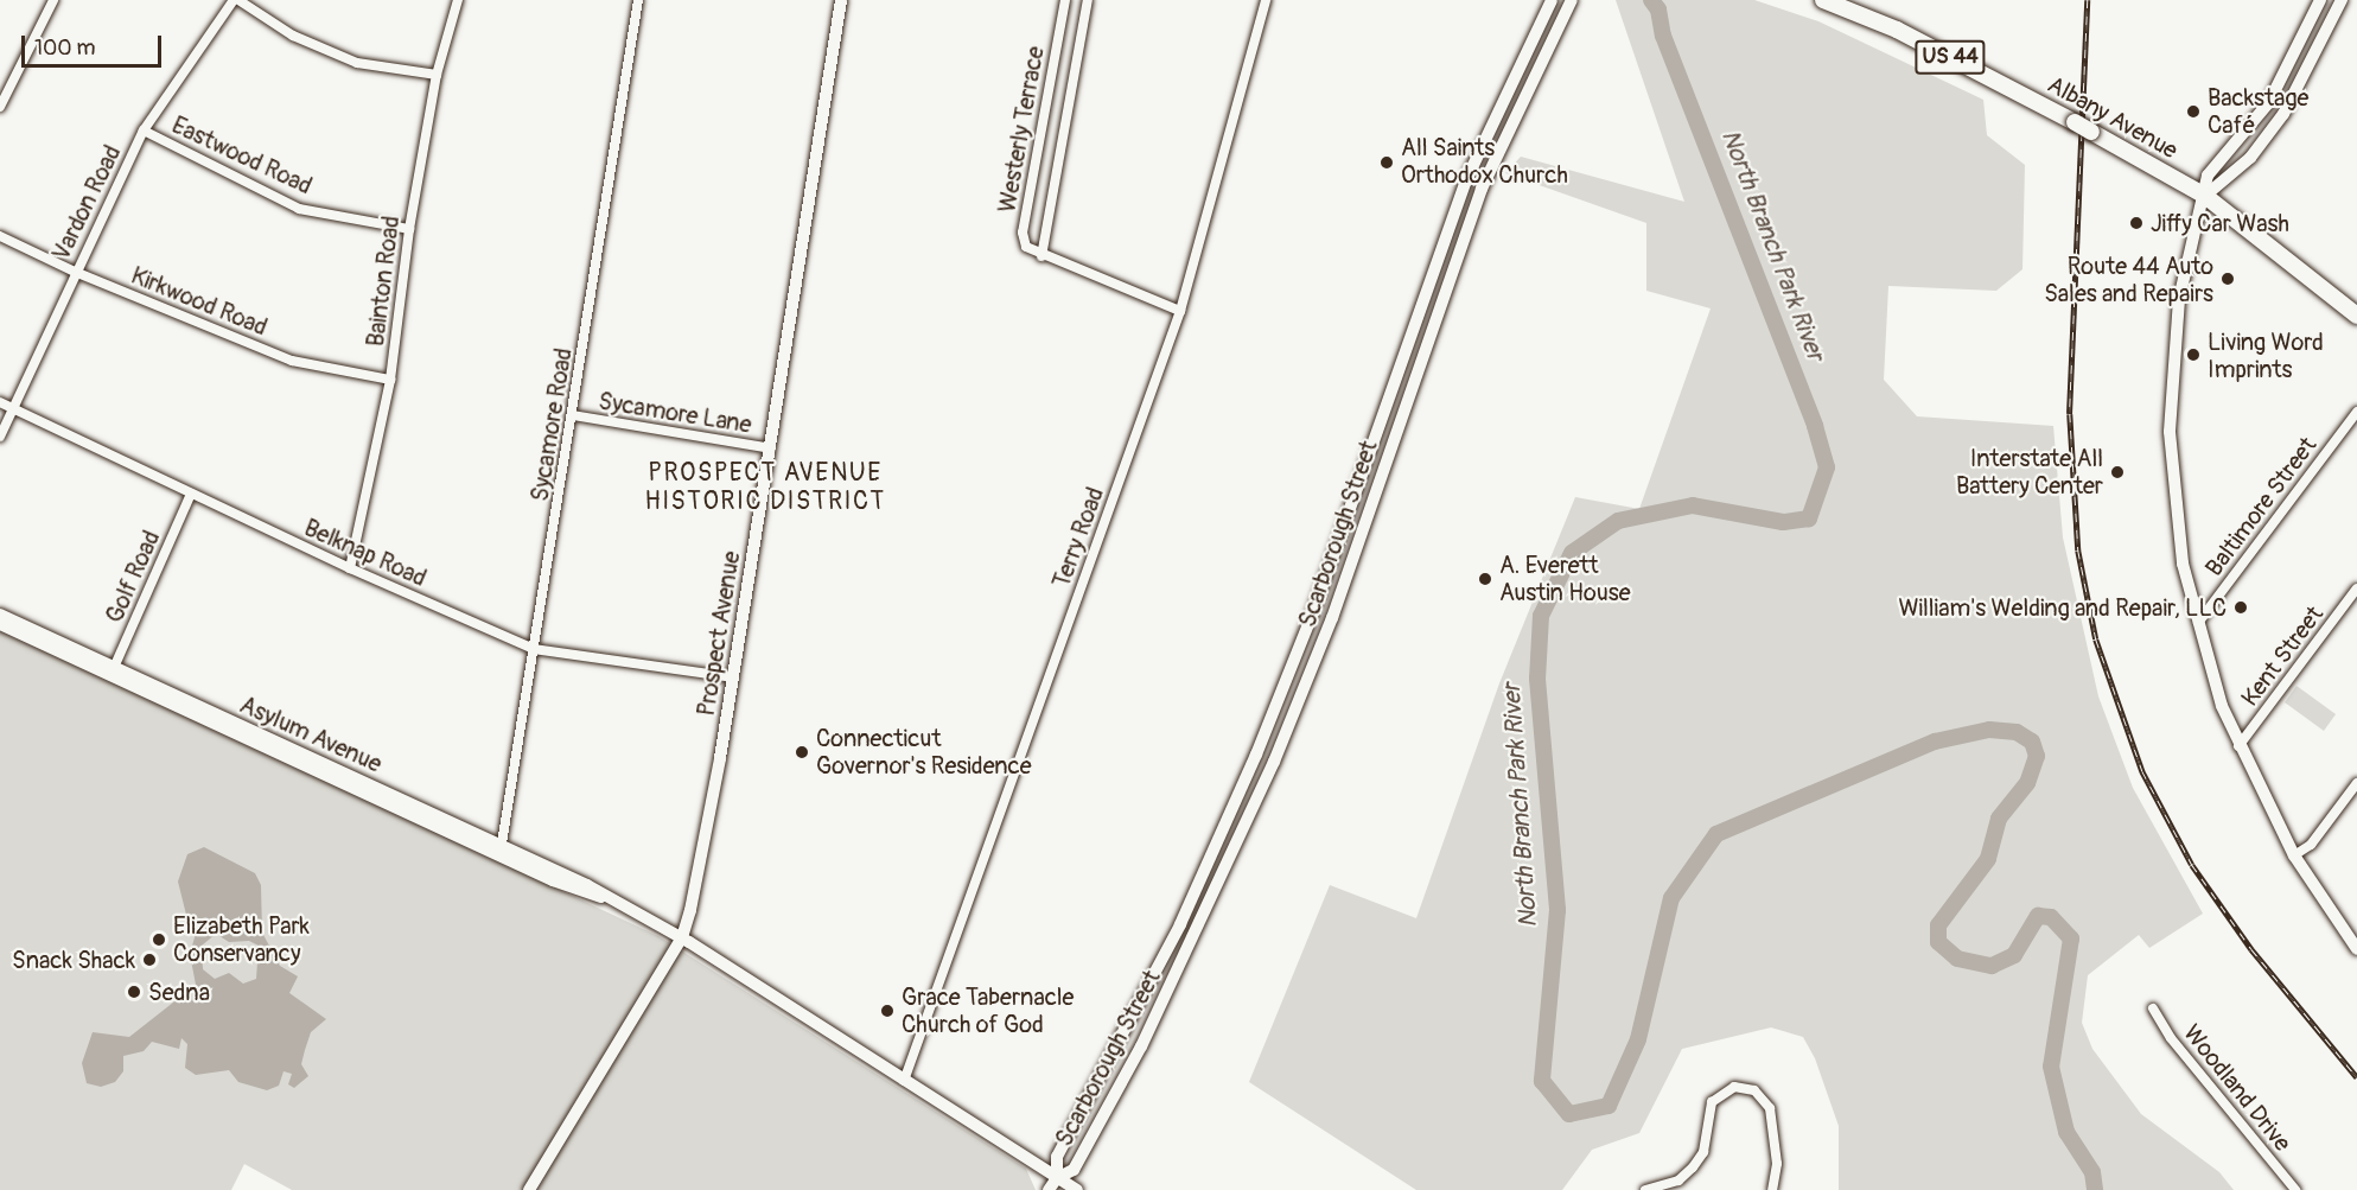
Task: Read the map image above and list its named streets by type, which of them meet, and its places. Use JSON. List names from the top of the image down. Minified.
{"streets":{"highway":["US 44","Albany Avenue"],"main road":["Scarborough Street","Prospect Avenue","Asylum Avenue"],"street":["Westerly Terrace","Eastwood Road","Vardon Road","Bainton Road","Kirkwood Road","Sycamore Lane","Sycamore Road","Baltimore Street","Terry Road","Belknap Road","Golf Road","Kent Street","Woodland Drive"]},"crossings":[["Eastwood Road","Vardon Road"],["Eastwood Road","Bainton Road"],["Vardon Road","Kirkwood Road"],["Vardon Road","Belknap Road"],["Bainton Road","Kirkwood Road"],["Bainton Road","Belknap Road"],["Sycamore Lane","Sycamore Road"],["Sycamore Lane","Prospect Avenue"],["Sycamore Road","Belknap Road"],["Sycamore Road","Asylum Avenue"],["Scarborough Street","Asylum Avenue"],["Terry Road","Asylum Avenue"],["Belknap Road","Golf Road"],["Belknap Road","Prospect Avenue"],["Golf Road","Asylum Avenue"],["Prospect Avenue","Asylum Avenue"]],"districts":["PROSPECT AVENUE HISTORIC DISTRICT"],"water":["North Branch Park River"],"places":["Backstage Café","All Saints Orthodox Church","Jiffy Car Wash","Route 44 Auto Sales and Repairs","Living Word Imprints","Interstate All Battery Center","A. Everett Austin House","William's Welding and Repair, LLC","Connecticut Governor's Residence","Elizabeth Park Conservancy","Snack Shack","Sedna","Grace Tabernacle Church of God"],"scale_bar":"100 m"}
